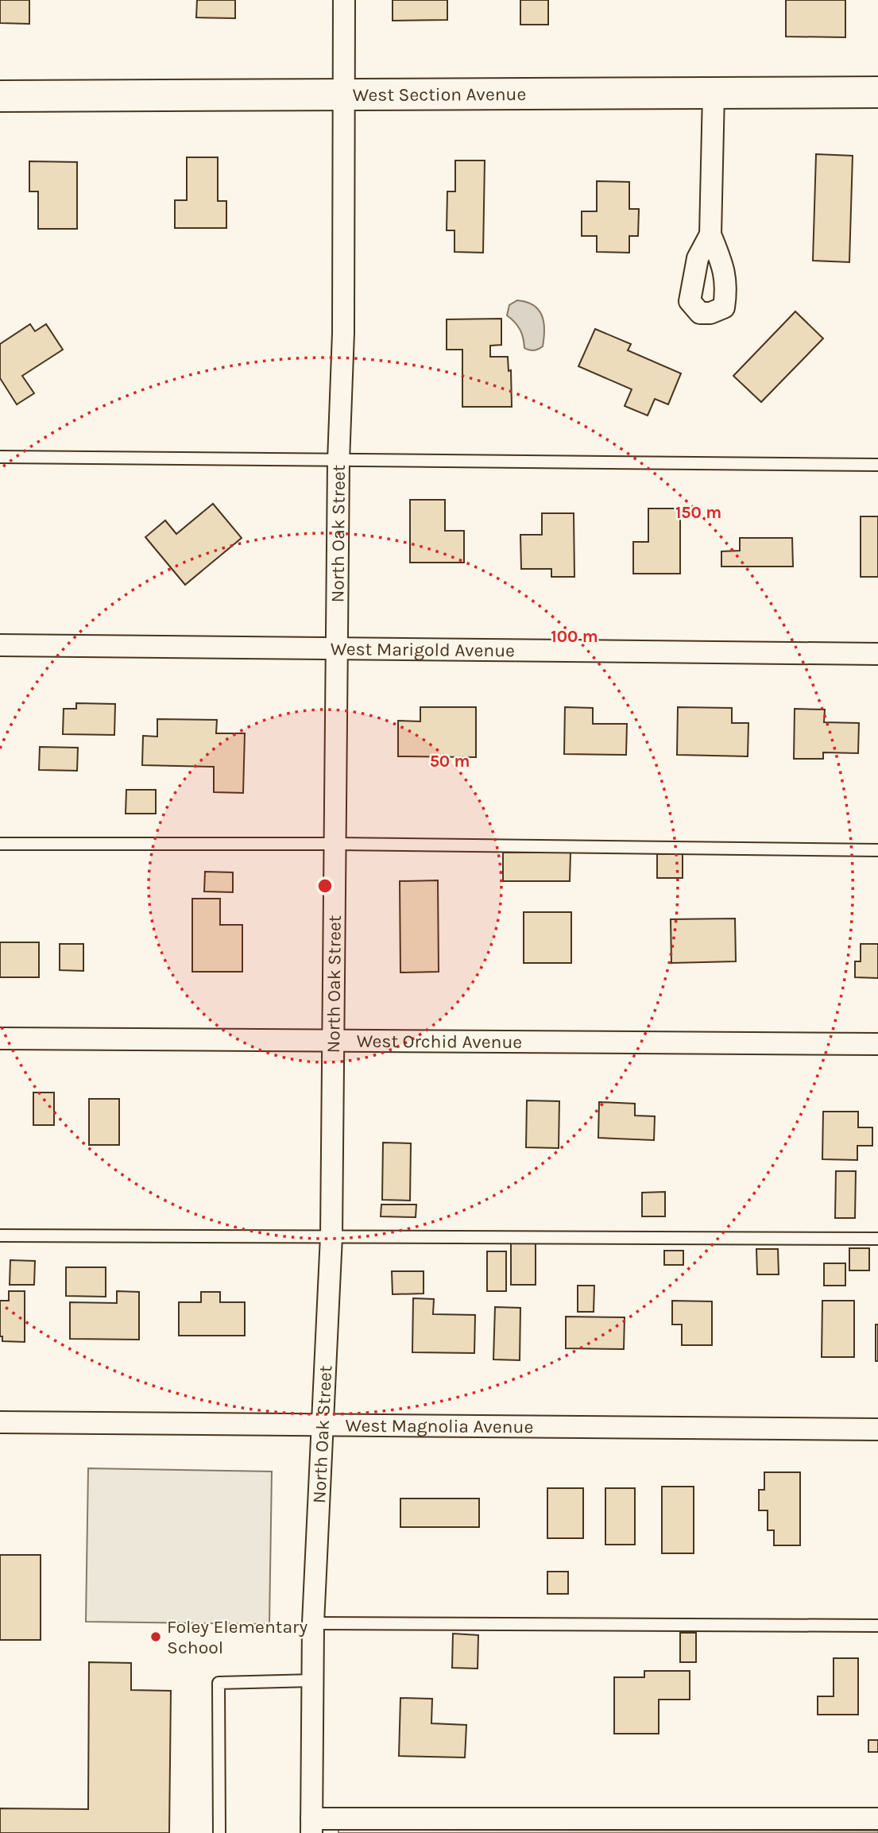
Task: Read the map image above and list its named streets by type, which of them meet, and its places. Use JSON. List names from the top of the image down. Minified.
{"streets":{"street":["West Section Avenue","North Oak Street","West Marigold Avenue","West Orchid Avenue","West Magnolia Avenue"]},"crossings":[["West Section Avenue","North Oak Street"],["North Oak Street","West Marigold Avenue"],["North Oak Street","West Orchid Avenue"],["North Oak Street","West Magnolia Avenue"]],"places":["Foley Elementary School"],"rings":["150 m","100 m","50 m"]}
